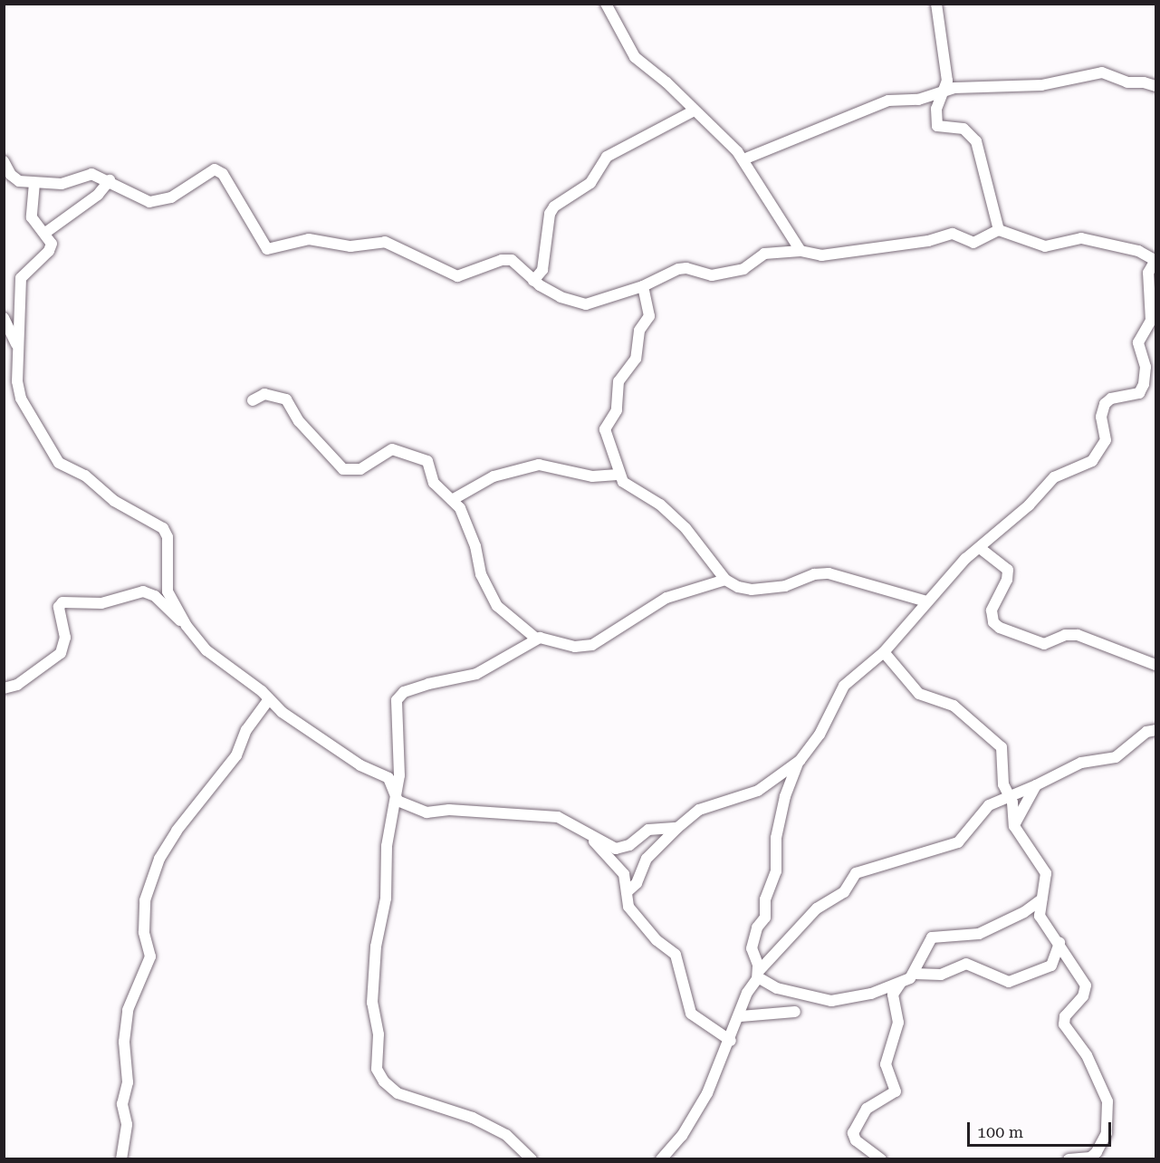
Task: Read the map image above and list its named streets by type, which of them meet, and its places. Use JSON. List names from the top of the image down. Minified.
{"scale_bar":"100 m"}
